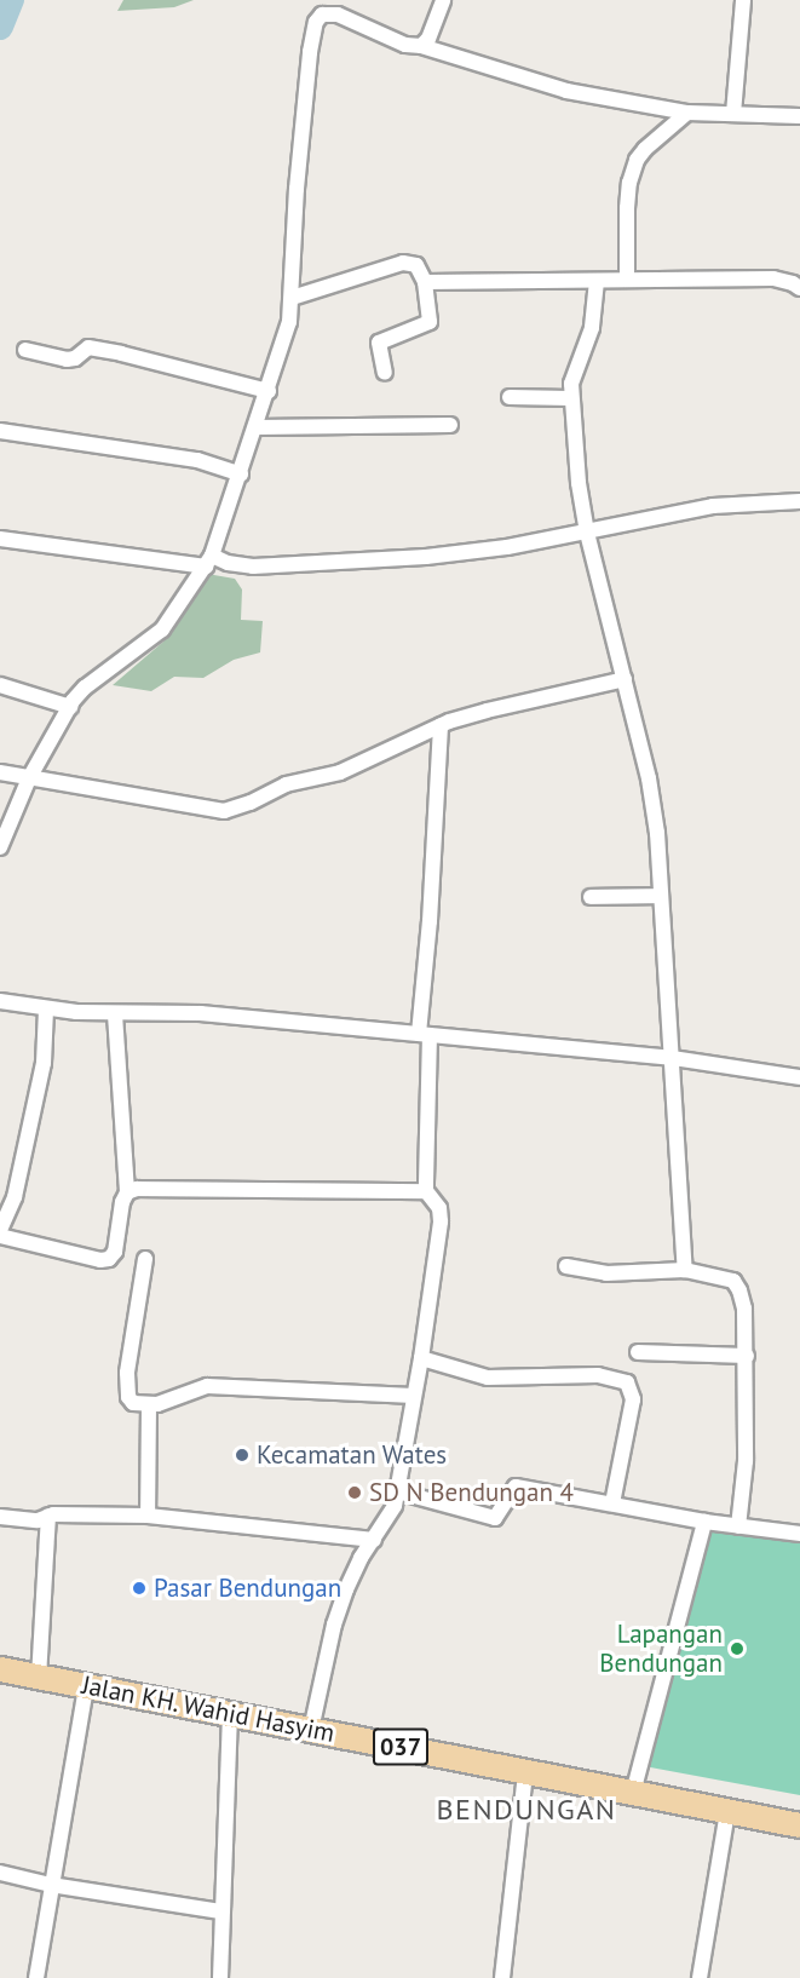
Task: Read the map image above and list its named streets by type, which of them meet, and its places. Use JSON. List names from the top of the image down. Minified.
{"streets":{"main road":["Jalan KH. Wahid Hasyim","037"]},"districts":["BENDUNGAN"],"places":["Kecamatan Wates","SD N Bendungan 4","Pasar Bendungan","Lapangan Bendungan"]}
